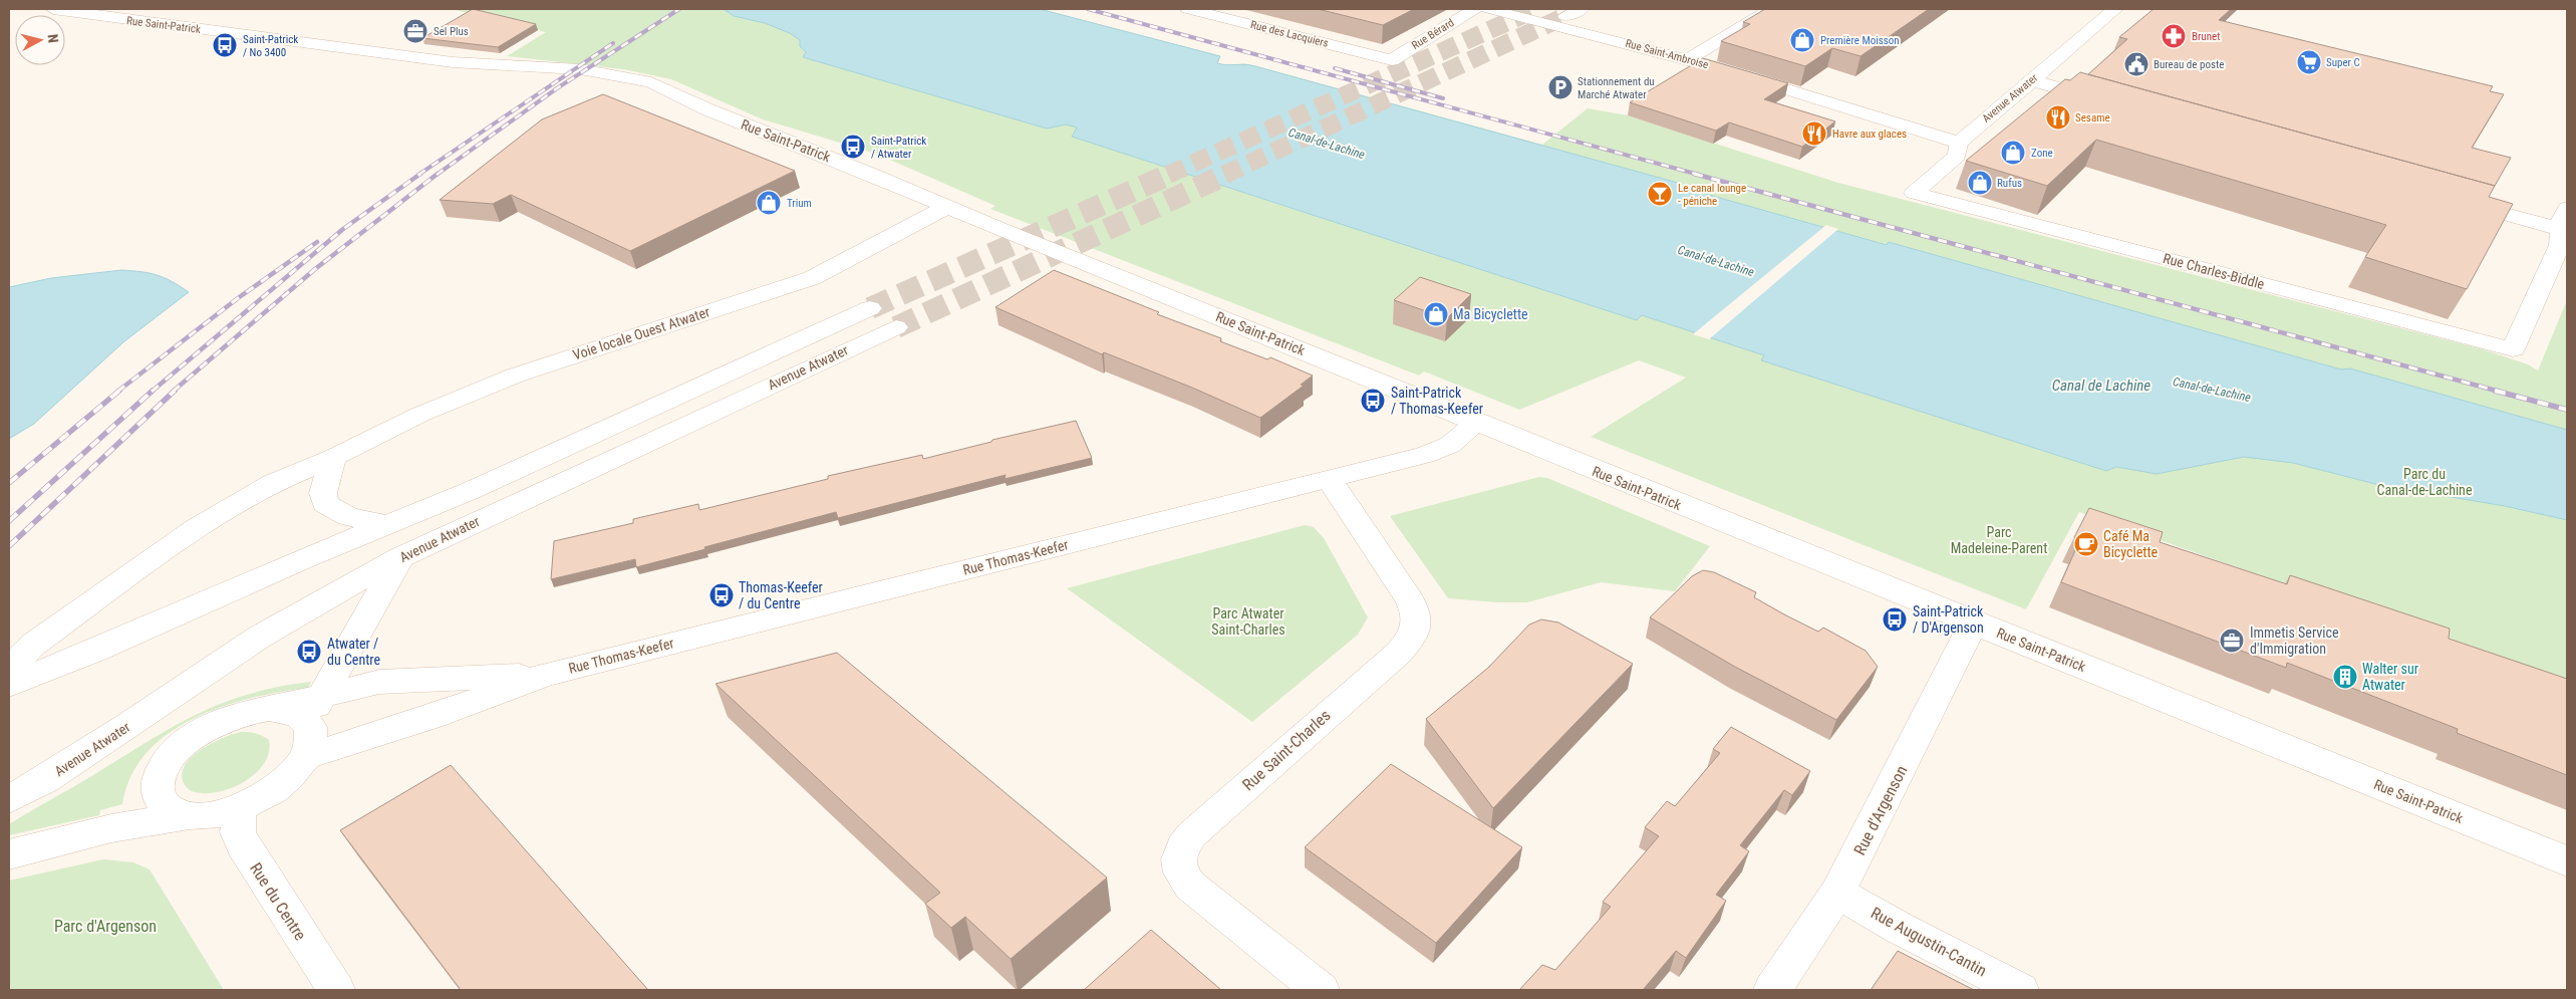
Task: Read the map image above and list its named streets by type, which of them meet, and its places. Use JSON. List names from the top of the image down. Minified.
{"streets":{"street":["Rue Saint-Patrick","Rue des Lacquiers","Rue Bérard","Rue Saint-Ambroise","Avenue Atwater","Rue Charles-Biddle","Voie locale Ouest Atwater","Rue Thomas-Keefer","Rue Saint-Charles","Rue d'Argenson","Rue du Centre","Rue Augustin-Cantin"]},"crossings":[["Rue Saint-Patrick","Voie locale Ouest Atwater"],["Rue Saint-Patrick","Rue Thomas-Keefer"],["Rue Saint-Patrick","Rue d'Argenson"],["Rue des Lacquiers","Rue Bérard"],["Rue Saint-Ambroise","Avenue Atwater"],["Avenue Atwater","Rue Charles-Biddle"],["Rue Thomas-Keefer","Rue Saint-Charles"],["Rue d'Argenson","Rue Augustin-Cantin"]],"water":["Canal-de-Lachine","Canal de Lachine"],"parks":["Parc du Canal-de-Lachine","Parc Madeleine-Parent","Parc Atwater Saint-Charles","Parc d'Argenson"],"places":{"office":["Sel Plus","Immetis Service d'Immigration"],"pharmacy":["Brunet"],"shop":["Première Moisson","Zone","Rufus","Trium","Ma Bicyclette"],"bus stop":["Saint-Patrick / No 3400","Saint-Patrick / Atwater","Saint-Patrick / Thomas-Keefer","Thomas-Keefer / du Centre","Saint-Patrick / D'Argenson","Atwater / du Centre"],"supermarket":["Super C"],"public building":["Bureau de poste"],"parking":["Stationnement du Marché Atwater"],"restaurant":["Sesame","Havre aux glaces"],"bar":["Le canal lounge - péniche"],"cafe":["Café Ma Bicyclette"],"building":["Walter sur Atwater"]},"north":"right"}
